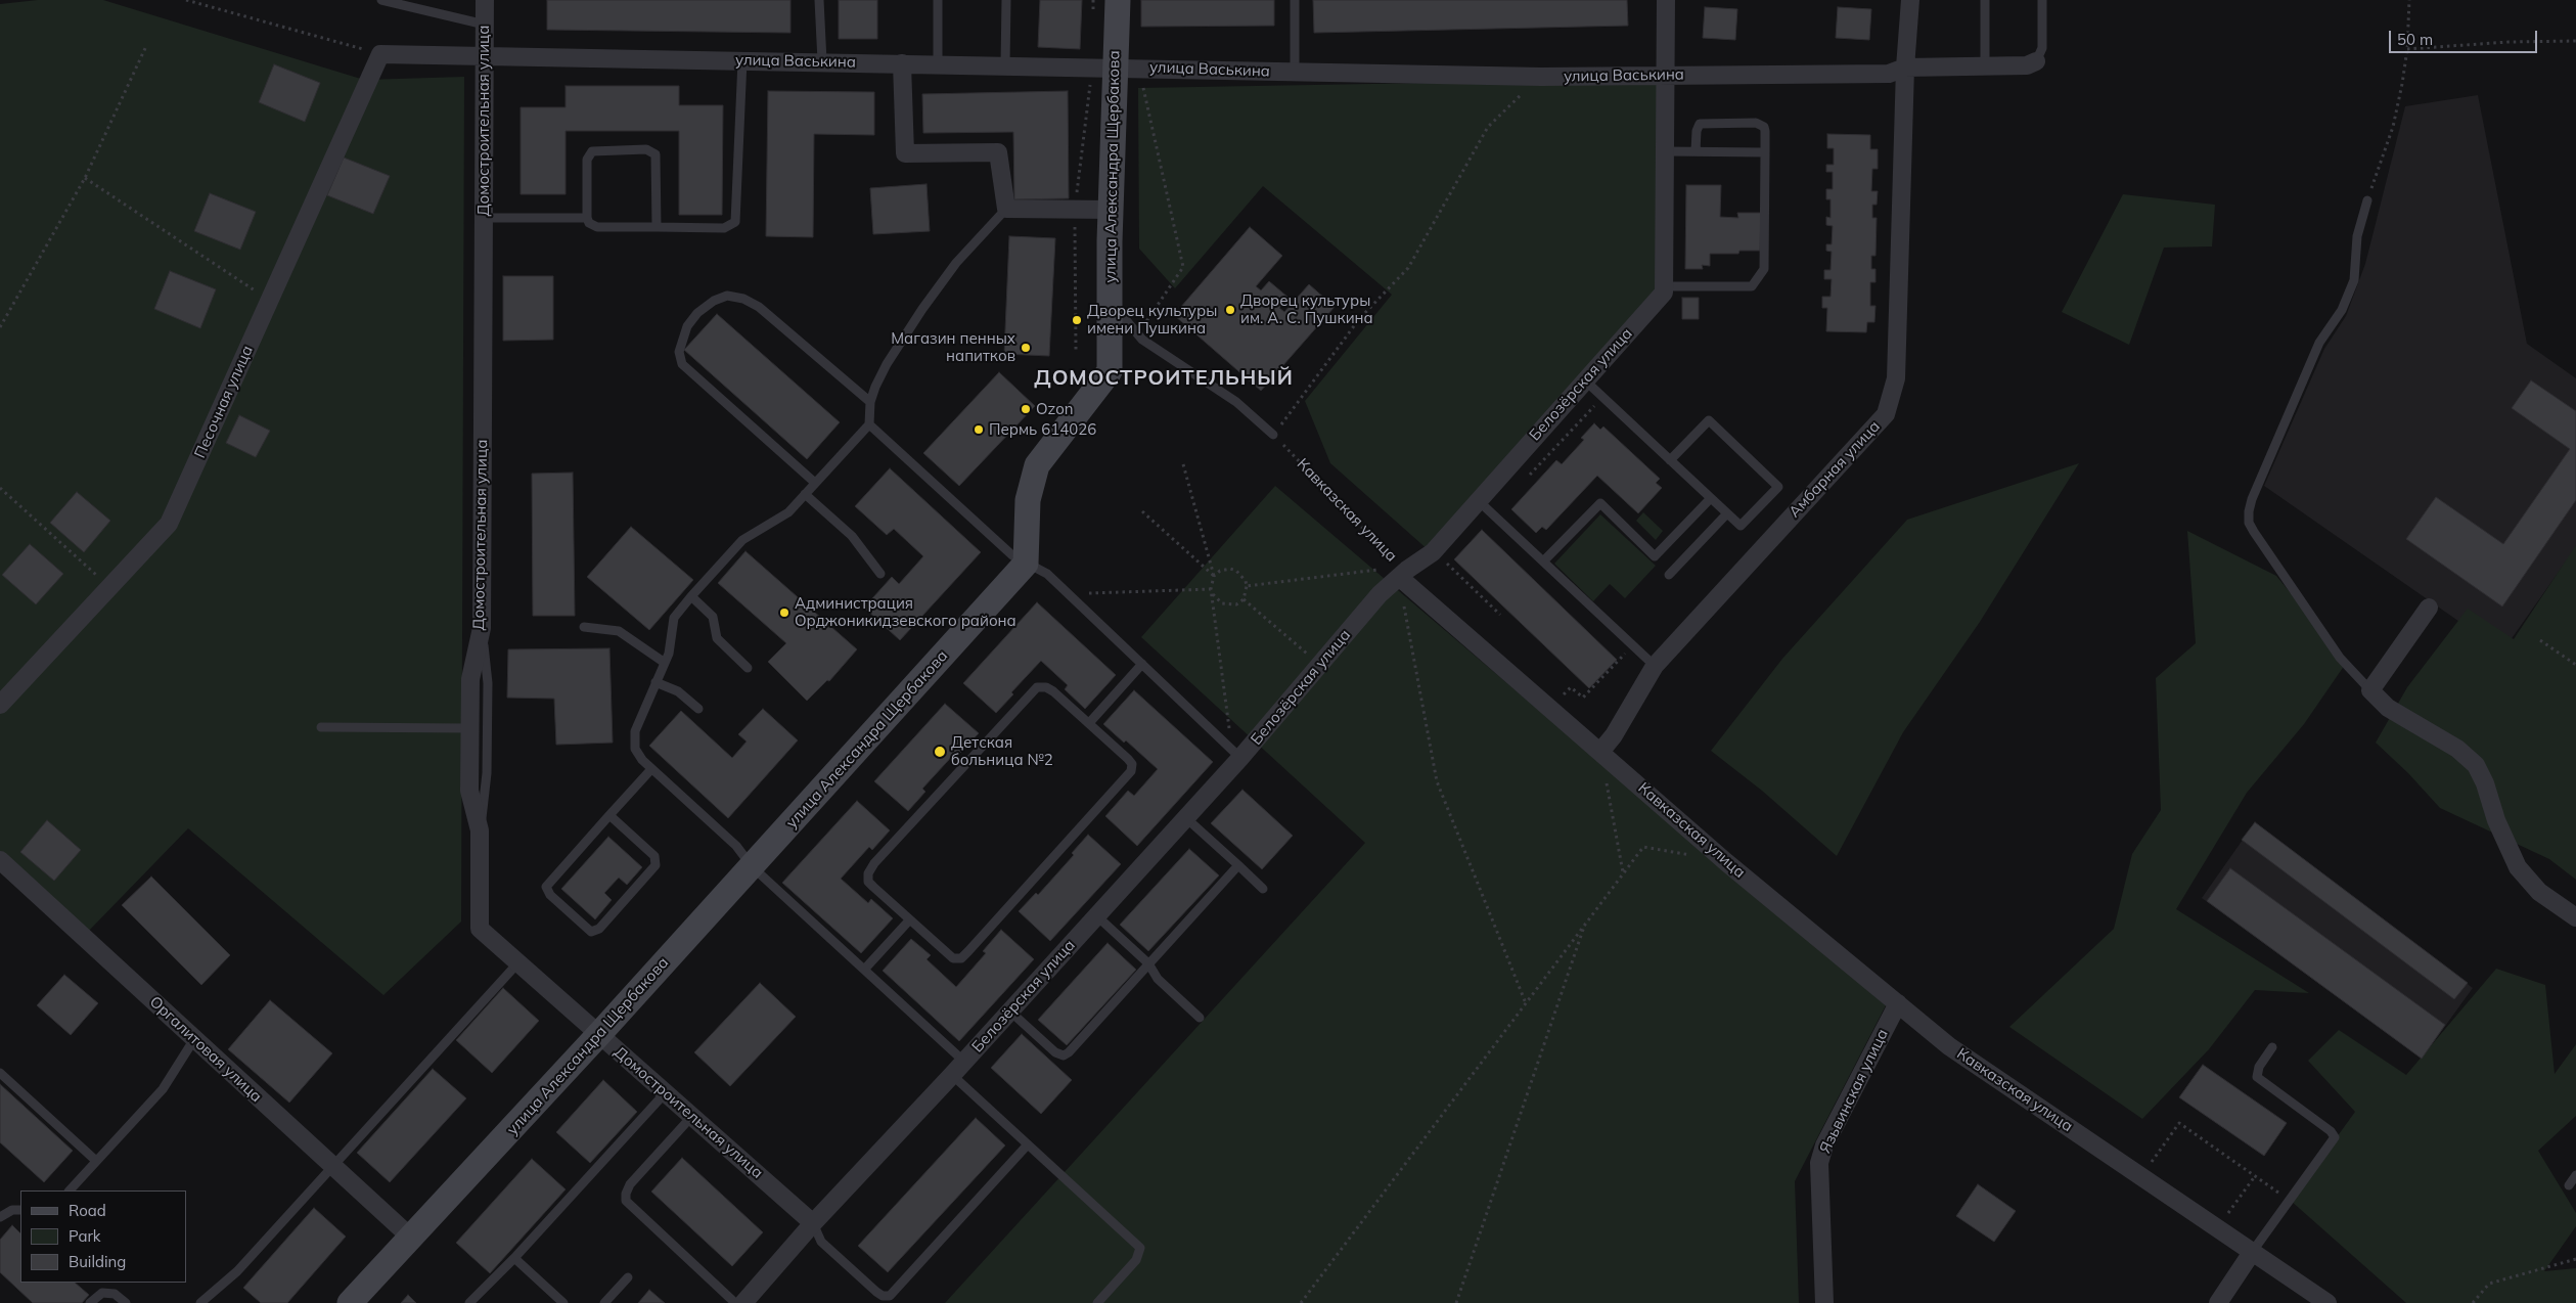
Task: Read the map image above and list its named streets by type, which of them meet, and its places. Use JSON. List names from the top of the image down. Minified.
{"streets":{"street":["улица Васькина","Домостроительная улица","улица Александра Щербакова","Белозёрская улица","Песочная улица","Амбарная улица","Кавказская улица","Оргалитовая улица","Язьвинская улица"]},"crossings":[["улица Васькина","Домостроительная улица"],["улица Васькина","улица Александра Щербакова"],["улица Васькина","Песочная улица"],["улица Васькина","Амбарная улица"],["Домостроительная улица","улица Александра Щербакова"],["Домостроительная улица","Белозёрская улица"],["улица Александра Щербакова","Оргалитовая улица"],["Белозёрская улица","Кавказская улица"],["Амбарная улица","Кавказская улица"],["Кавказская улица","Язьвинская улица"]],"districts":["ДОМОСТРОИТЕЛЬНЫЙ"],"places":["Дворец культуры им. А. С. Пушкина","Дворец культуры имени Пушкина","Магазин пенных напитков","Ozon","Пермь 614026","Администрация Орджоникидзевского района","Детская больница №2"],"legend":["Road","Park","Building"],"scale_bar":"50 m"}
